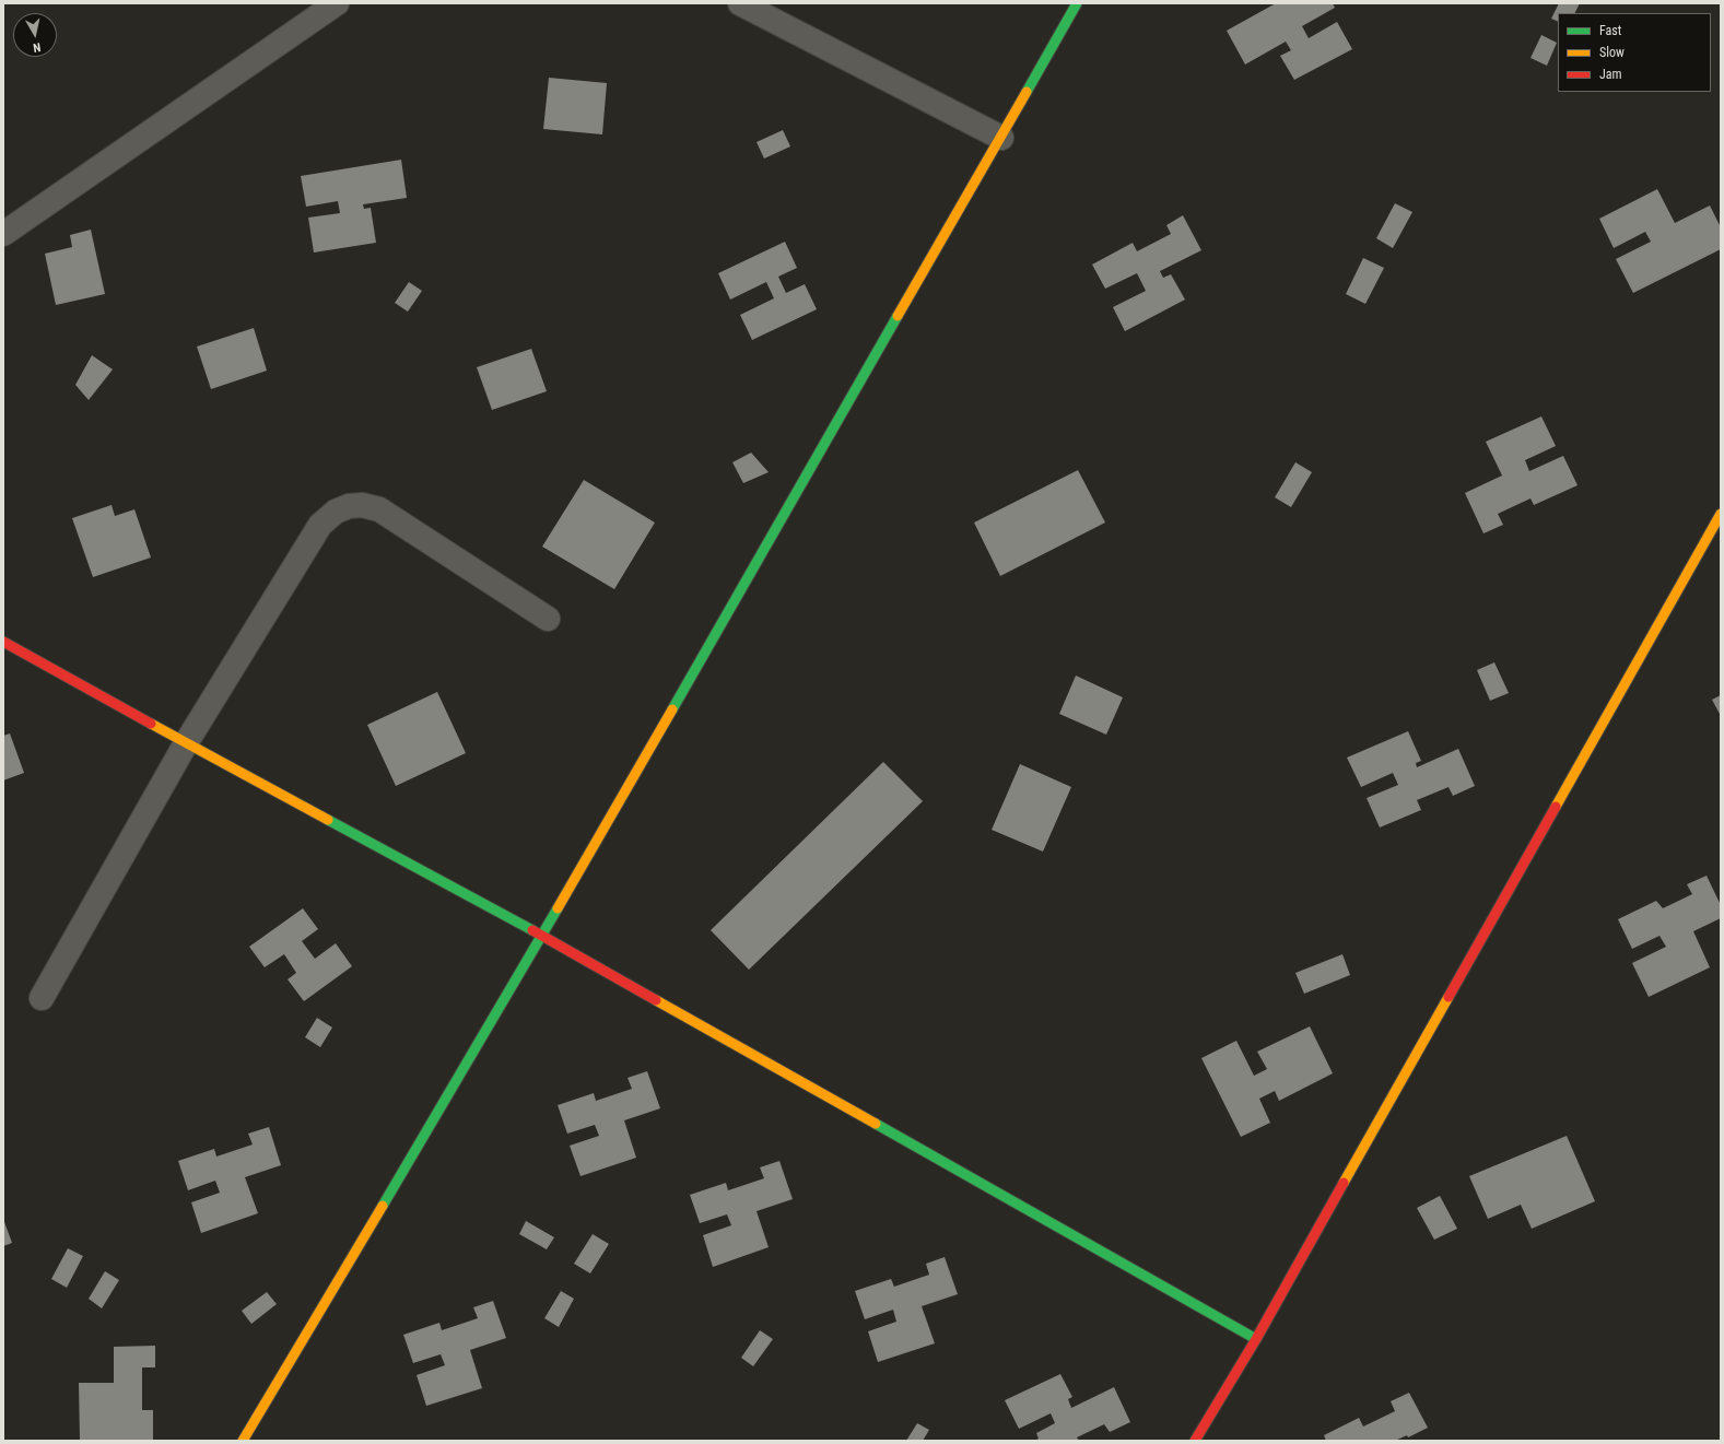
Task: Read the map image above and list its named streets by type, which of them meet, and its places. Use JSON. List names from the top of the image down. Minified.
{"legend":["Fast","Slow","Jam"],"north":"bottom"}
